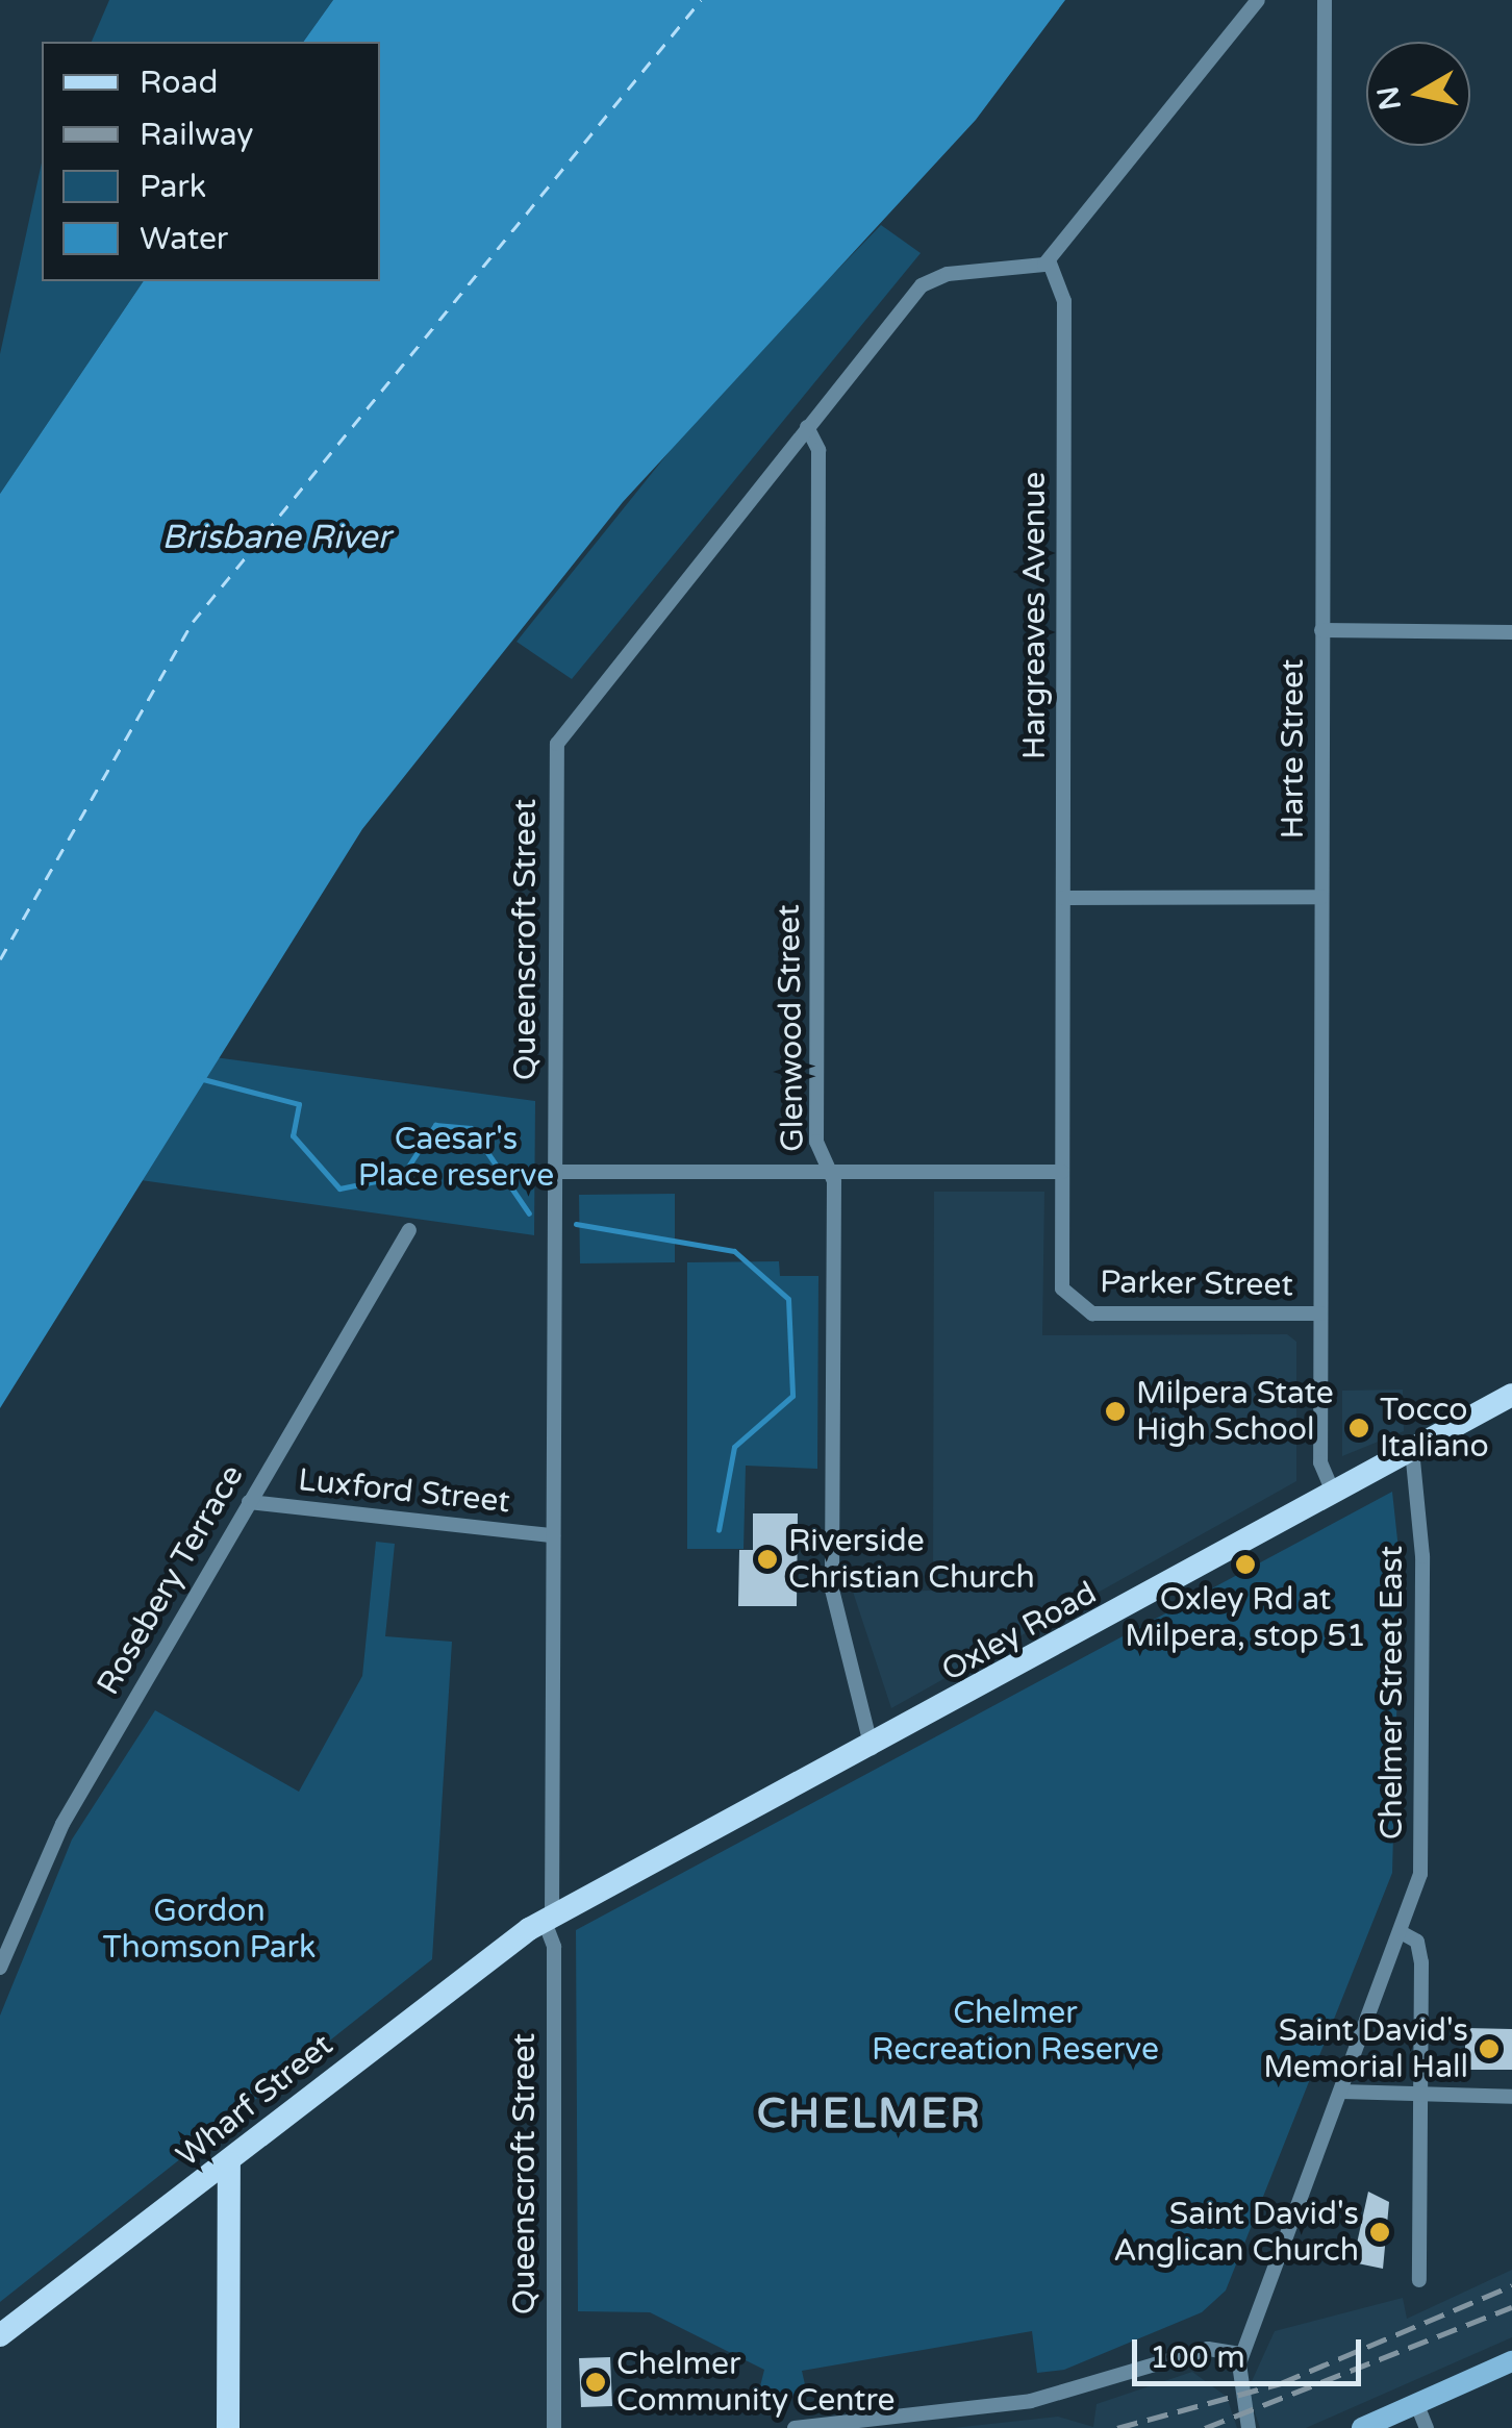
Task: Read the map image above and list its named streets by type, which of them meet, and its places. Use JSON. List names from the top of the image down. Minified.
{"streets":{"main road":["Oxley Road","Wharf Street"],"street":["Hargreaves Avenue","Harte Street","Queenscroft Street","Glenwood Street","Parker Street","Luxford Street","Rosebery Terrace","Chelmer Street East"]},"crossings":[["Hargreaves Avenue","Queenscroft Street"],["Hargreaves Avenue","Parker Street"],["Harte Street","Parker Street"],["Harte Street","Oxley Road"],["Queenscroft Street","Glenwood Street"],["Queenscroft Street","Luxford Street"],["Queenscroft Street","Oxley Road"],["Queenscroft Street","Wharf Street"],["Glenwood Street","Oxley Road"],["Luxford Street","Rosebery Terrace"],["Oxley Road","Chelmer Street East"],["Oxley Road","Wharf Street"]],"districts":["CHELMER"],"water":["Brisbane River"],"parks":["Caesar's Place reserve","Gordon Thomson Park","Chelmer Recreation Reserve"],"places":["Milpera State High School","Tocco Italiano","Riverside Christian Church","Oxley Rd at Milpera, stop 51","Saint David's Memorial Hall","Saint David's Anglican Church","Chelmer Community Centre"],"legend":["Road","Railway","Park","Water"],"scale_bar":"100 m","north":"left"}
